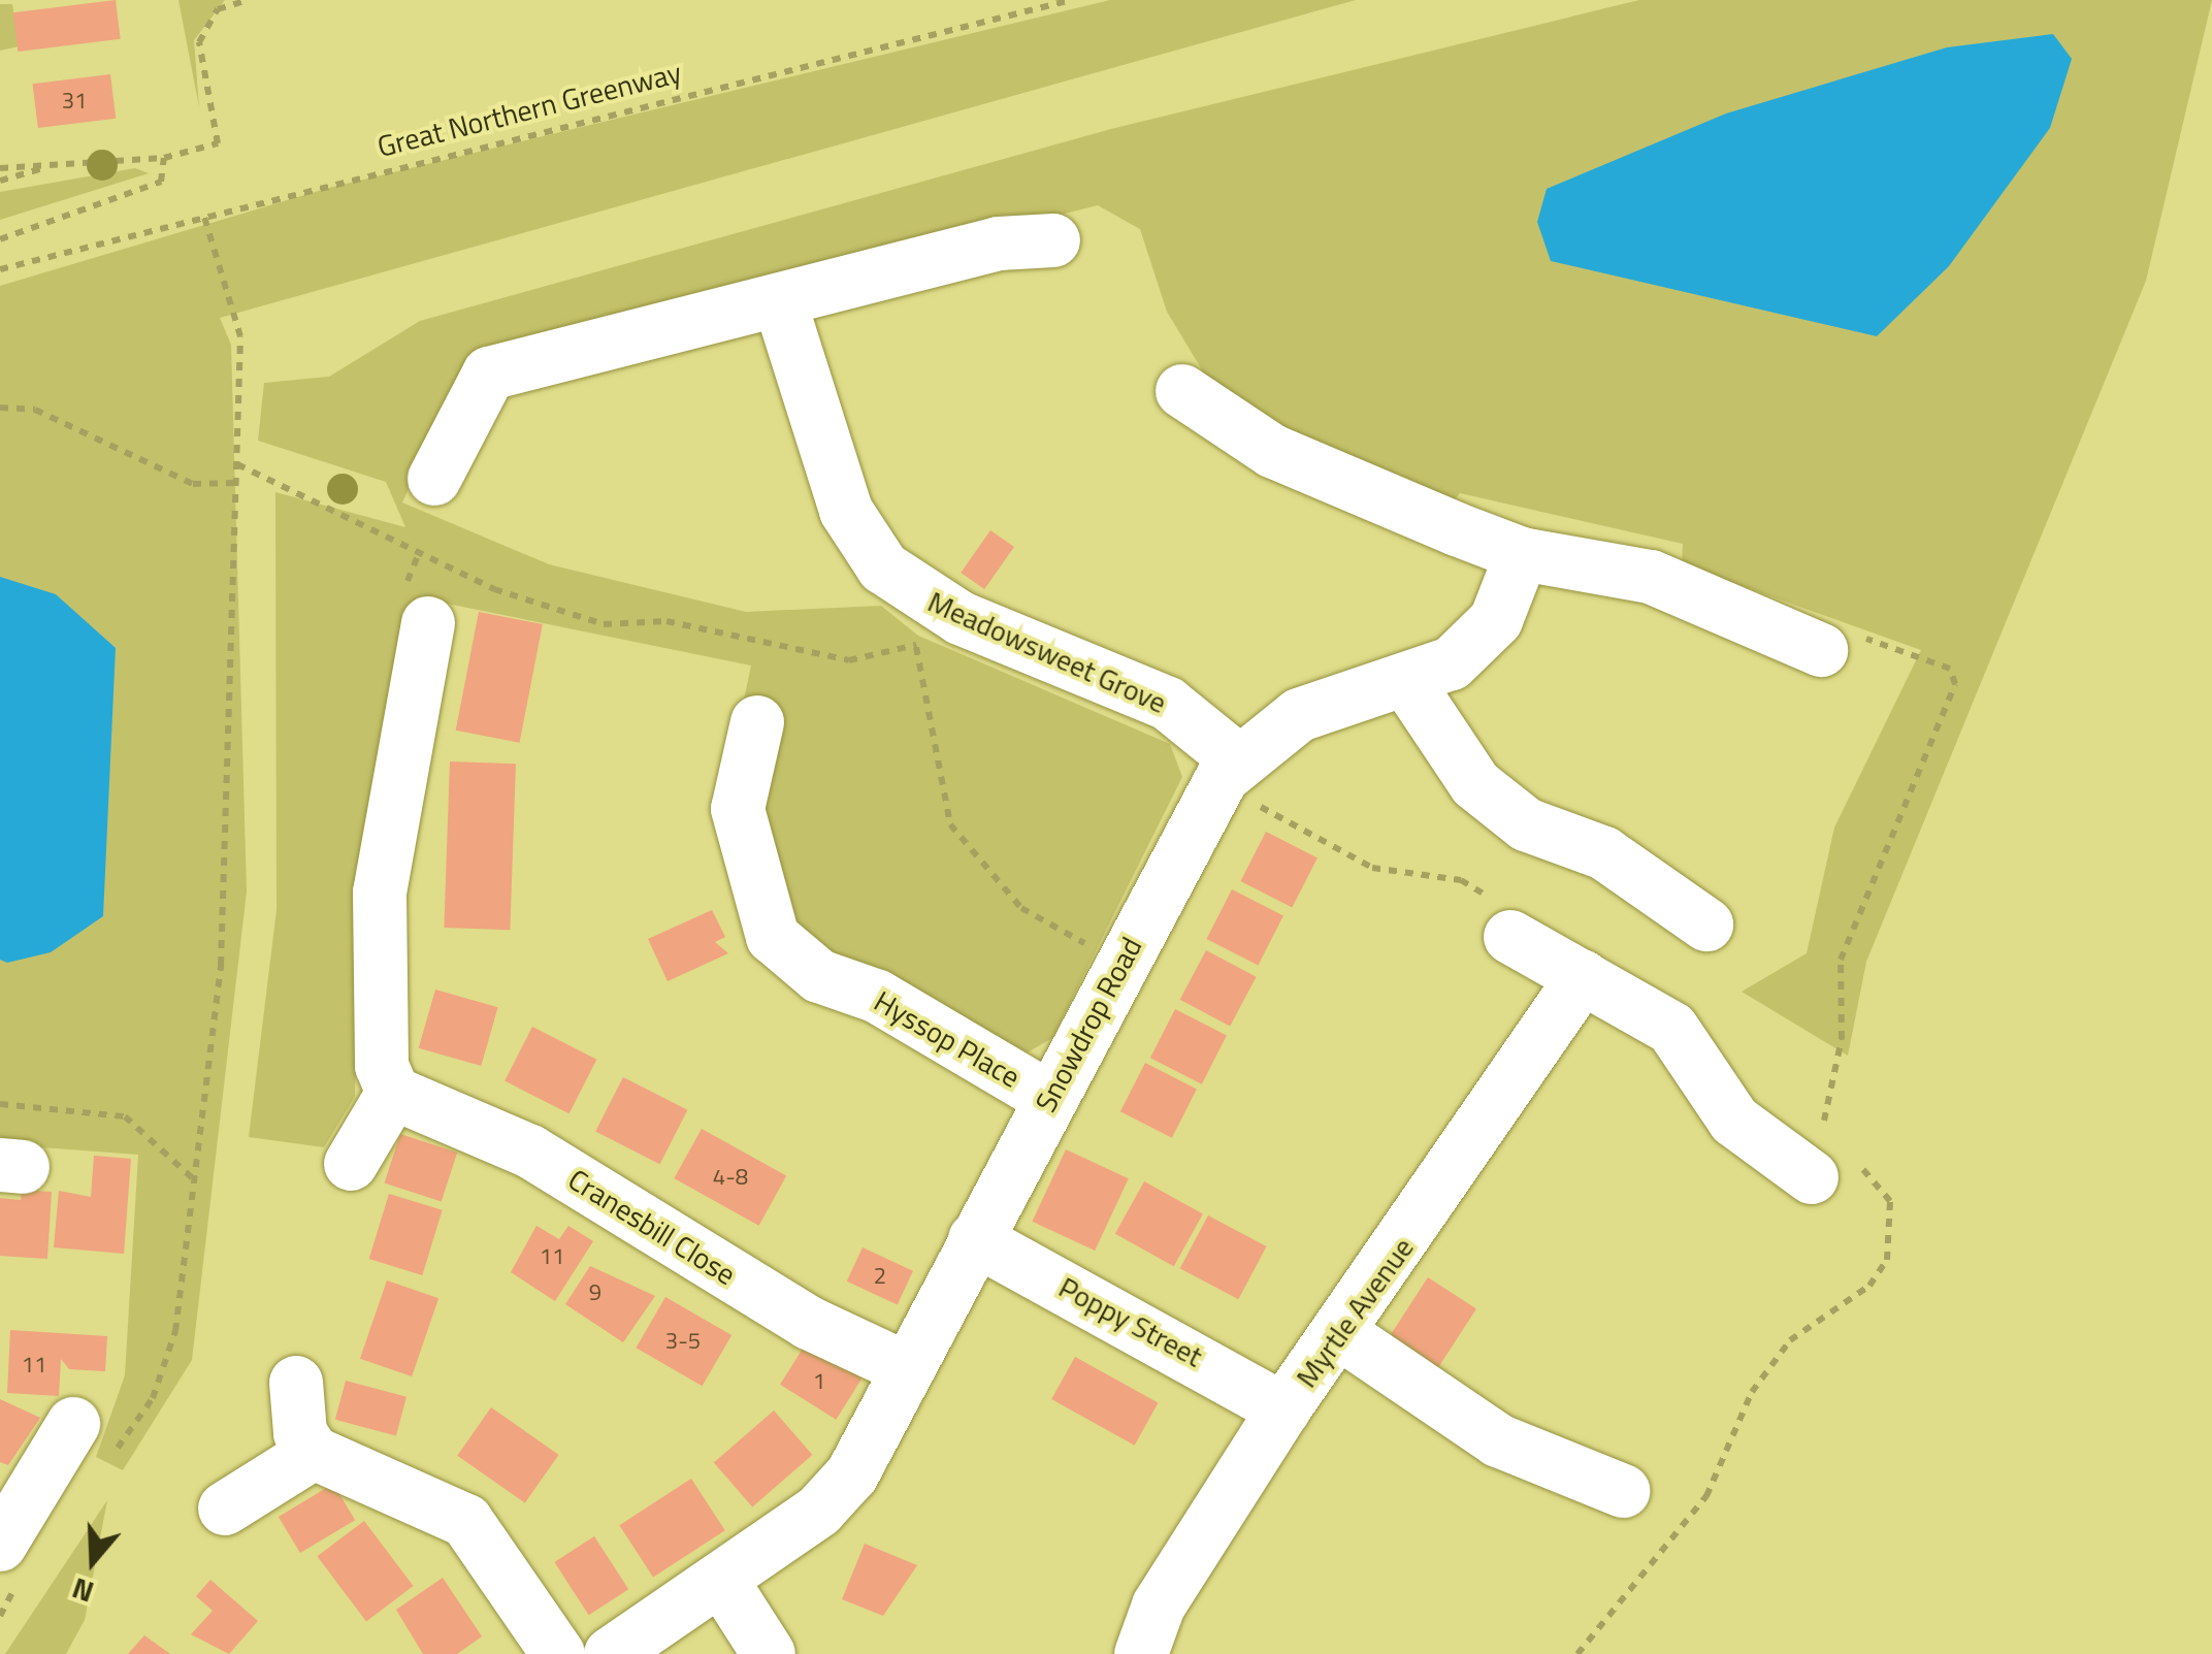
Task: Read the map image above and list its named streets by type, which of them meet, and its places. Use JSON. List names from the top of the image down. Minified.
{"streets":{"street":["Meadowsweet Grove","Snowdrop Road","Hyssop Place","Cranesbill Close","Myrtle Avenue","Poppy Street"],"path":["Great Northern Greenway"]},"crossings":[["Meadowsweet Grove","Snowdrop Road"],["Snowdrop Road","Hyssop Place"],["Snowdrop Road","Cranesbill Close"],["Snowdrop Road","Poppy Street"],["Myrtle Avenue","Poppy Street"]],"house_numbers":["31","4-8","11","2","9","3-5","11","1"],"north":"bottom"}
